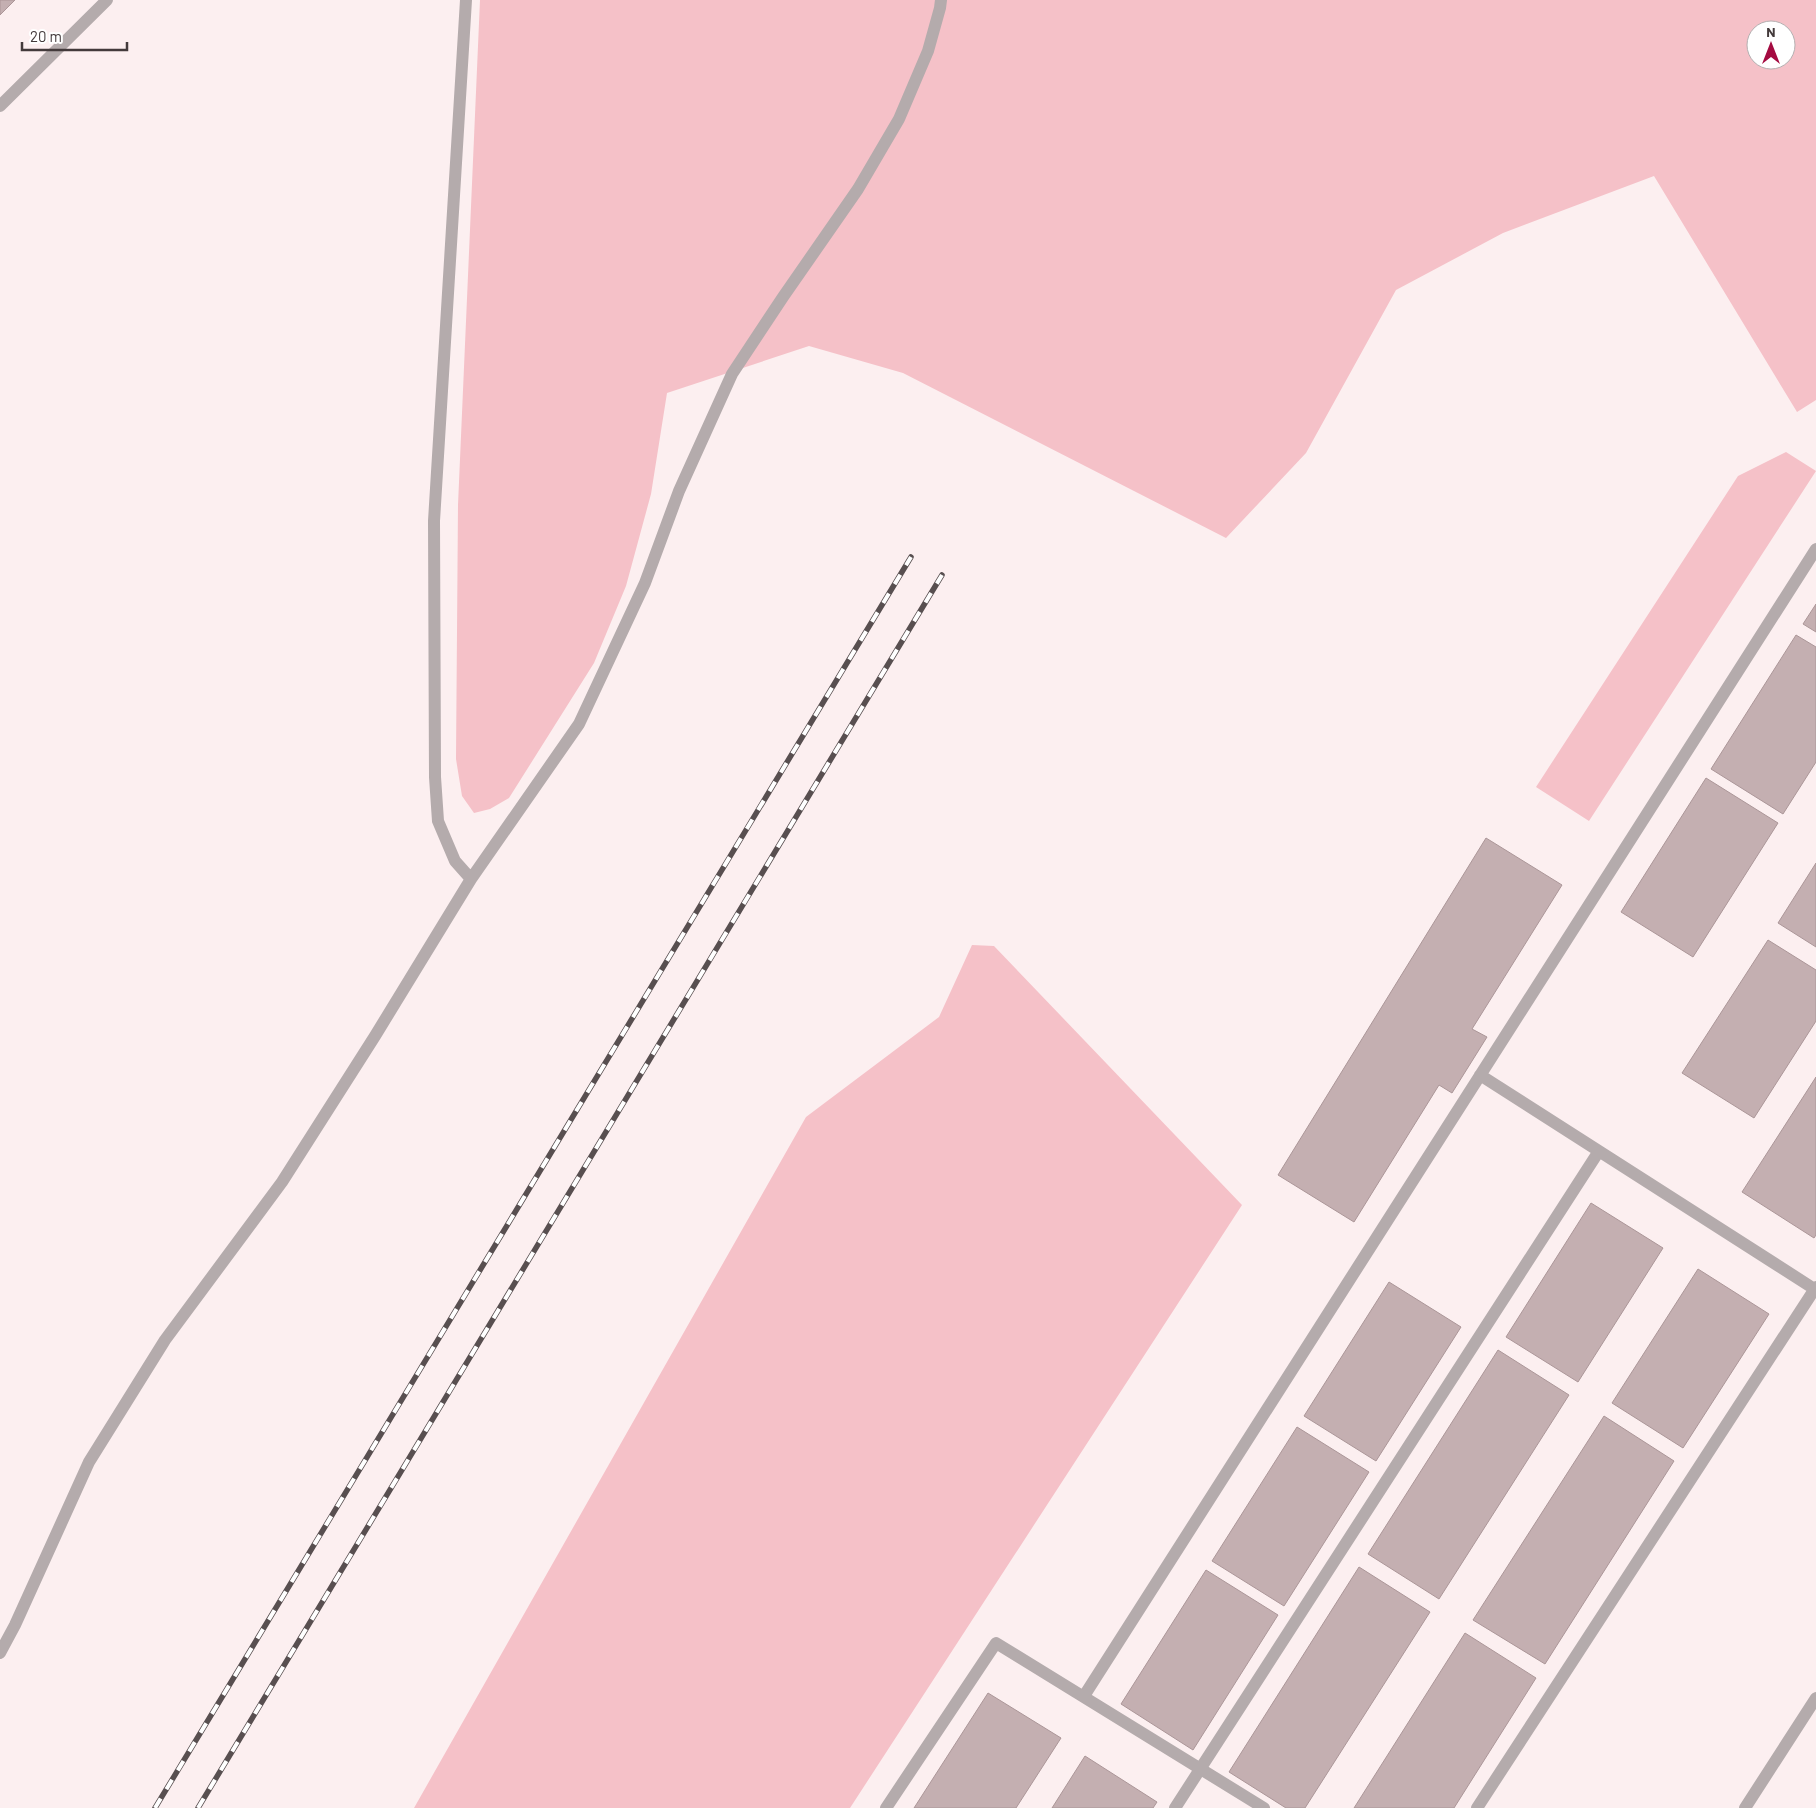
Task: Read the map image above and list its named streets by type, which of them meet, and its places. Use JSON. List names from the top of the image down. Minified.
{"scale_bar":"20 m","north":"top"}
